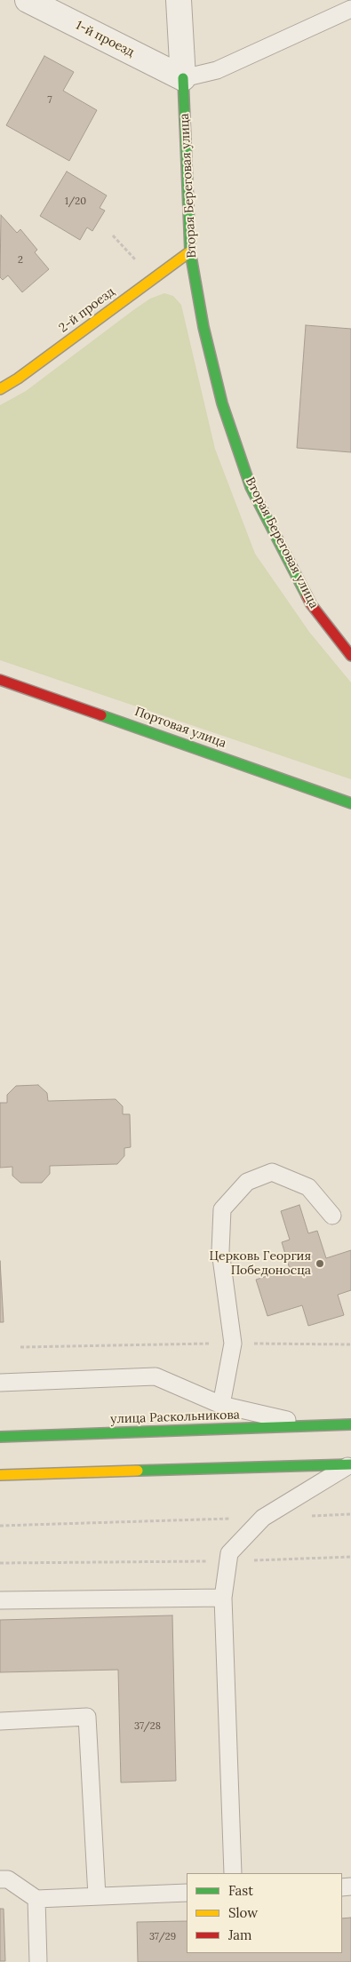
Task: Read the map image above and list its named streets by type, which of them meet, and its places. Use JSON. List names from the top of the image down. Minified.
{"streets":{"street":["1-й проезд","Вторая Береговая улица","2-й проезд","Портовая улица","улица Раскольникова"]},"crossings":[["1-й проезд","Вторая Береговая улица"],["Вторая Береговая улица","2-й проезд"]],"places":["Церковь Георгия Победоносца"],"house_numbers":["7","1/20","2","37/28","37/29"],"legend":["Fast","Slow","Jam"]}
